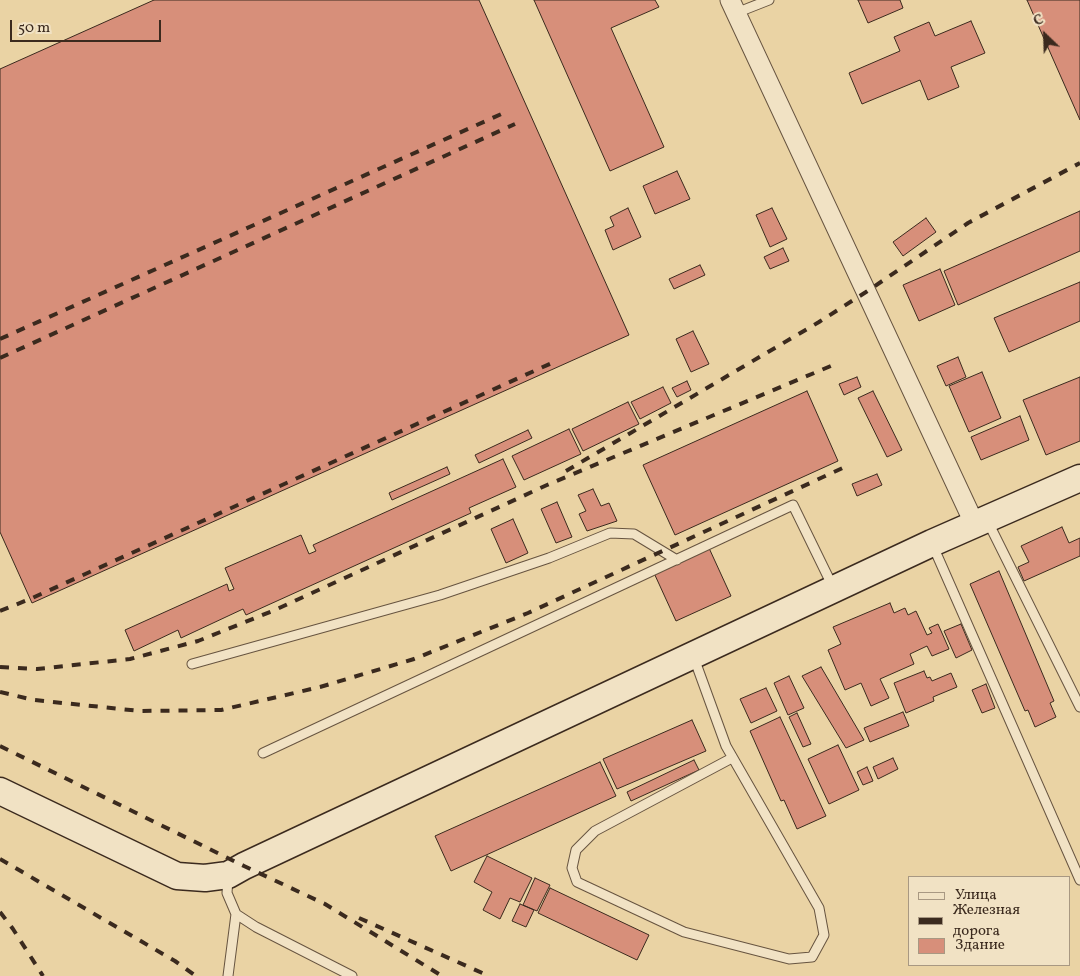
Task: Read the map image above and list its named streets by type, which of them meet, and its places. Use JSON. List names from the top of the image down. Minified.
{"legend":["Улица","Железная дорога","Здание"],"scale_bar":"50 m","north":"top left"}
